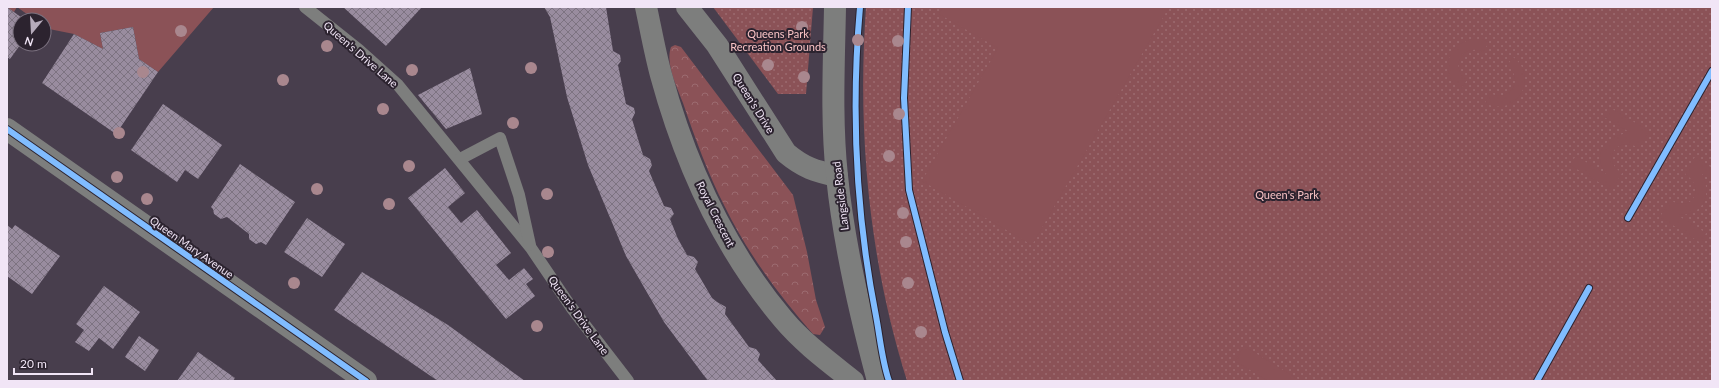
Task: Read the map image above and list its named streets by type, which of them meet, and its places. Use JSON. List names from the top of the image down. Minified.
{"streets":{"street":["Queen's Drive","Langside Road","Royal Crescent","Queen Mary Avenue"],"lane":["Queen's Drive Lane"]},"crossings":[["Queen's Drive","Langside Road"]],"parks":["Queens Park Recreation Grounds","Queen's Park"],"scale_bar":"20 m","north":"bottom"}
